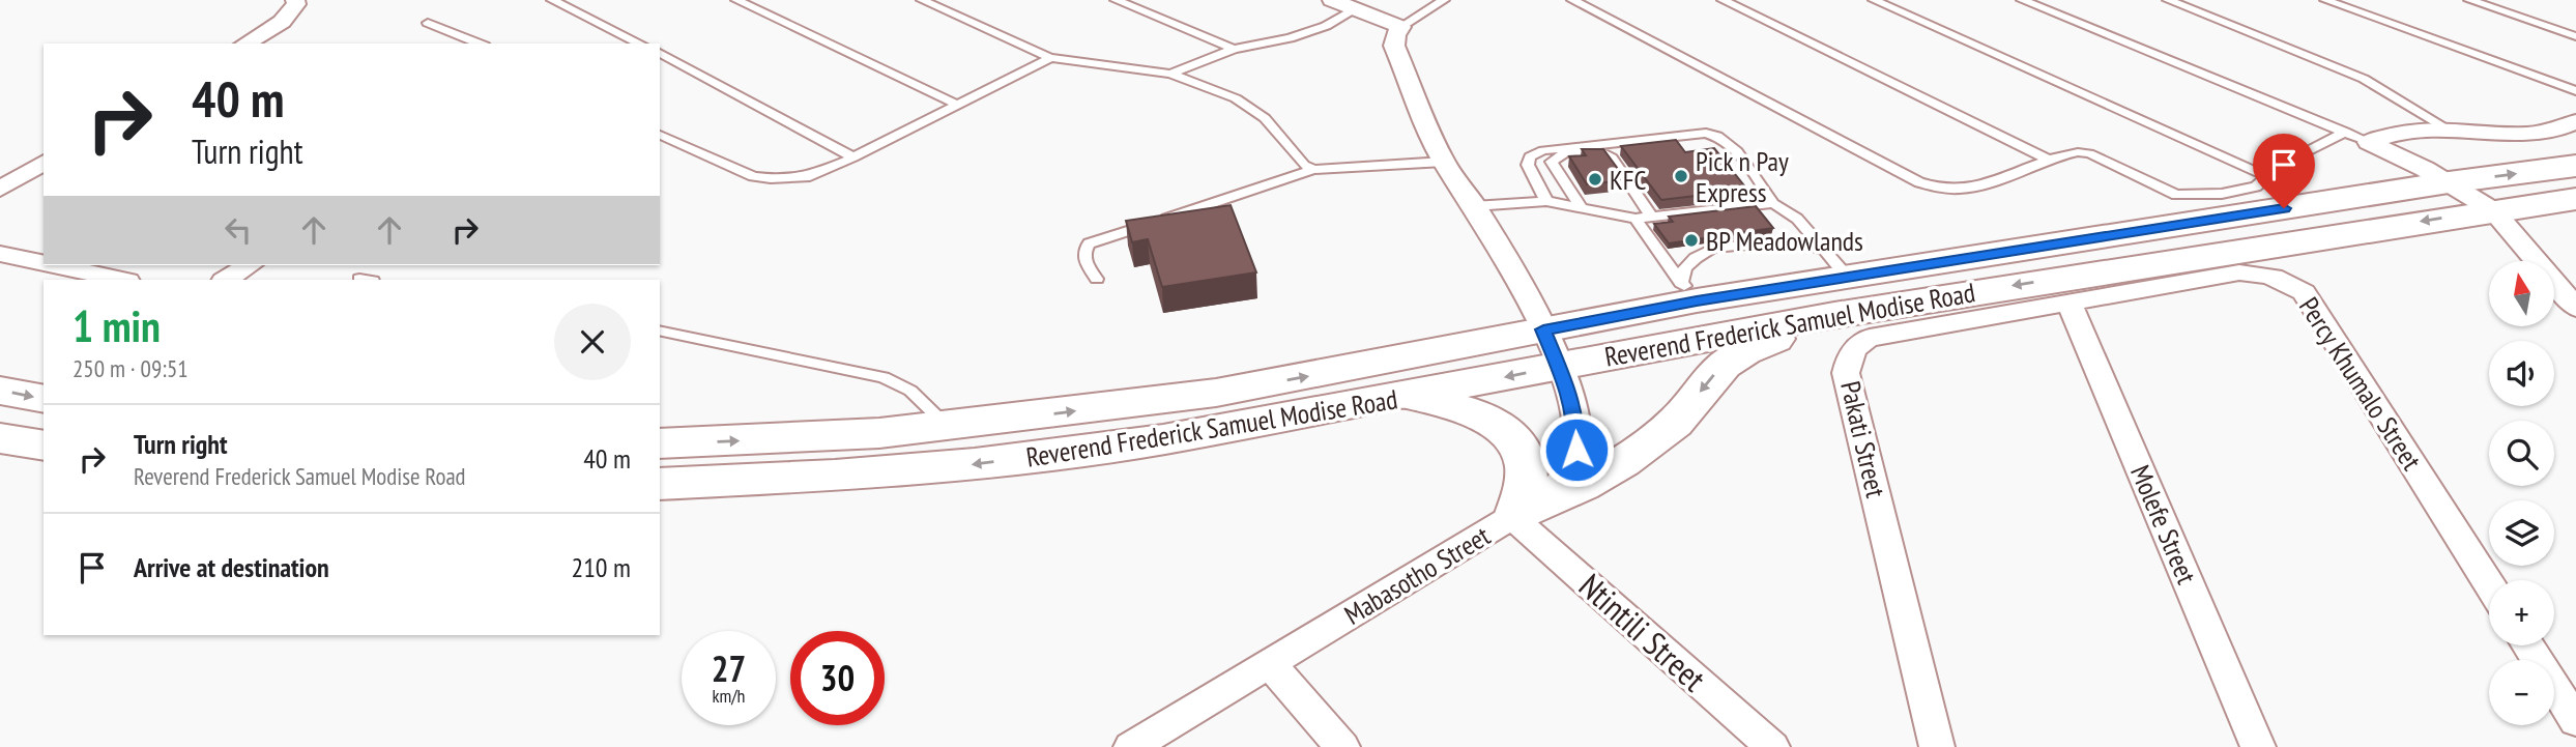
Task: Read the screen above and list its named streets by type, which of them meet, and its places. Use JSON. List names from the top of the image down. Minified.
{"streets":{"main road":["Reverend Frederick Samuel Modise Road"],"street":["Percy Khumalo Street","Pakati Street","Molefe Street","Mabasotho Street","Ntintili Street"]},"crossings":[["Reverend Frederick Samuel Modise Road","Mabasotho Street"],["Percy Khumalo Street","Pakati Street"],["Percy Khumalo Street","Molefe Street"],["Pakati Street","Molefe Street"],["Mabasotho Street","Ntintili Street"]],"places":["Pick n Pay Express","KFC","BP Meadowlands"],"north":"top","page":{"turn":["40 m","Turn right"],"map_buttons":["+","−"],"heading":["1 min","250 m · 09:51"],"list":[{"name":"Turn right","note":"Reverend Frederick Samuel Modise Road","value":"40 m"},{"name":"Arrive at destination","value":"210 m"}],"speed":"27 km/h","limit":"30"}}
